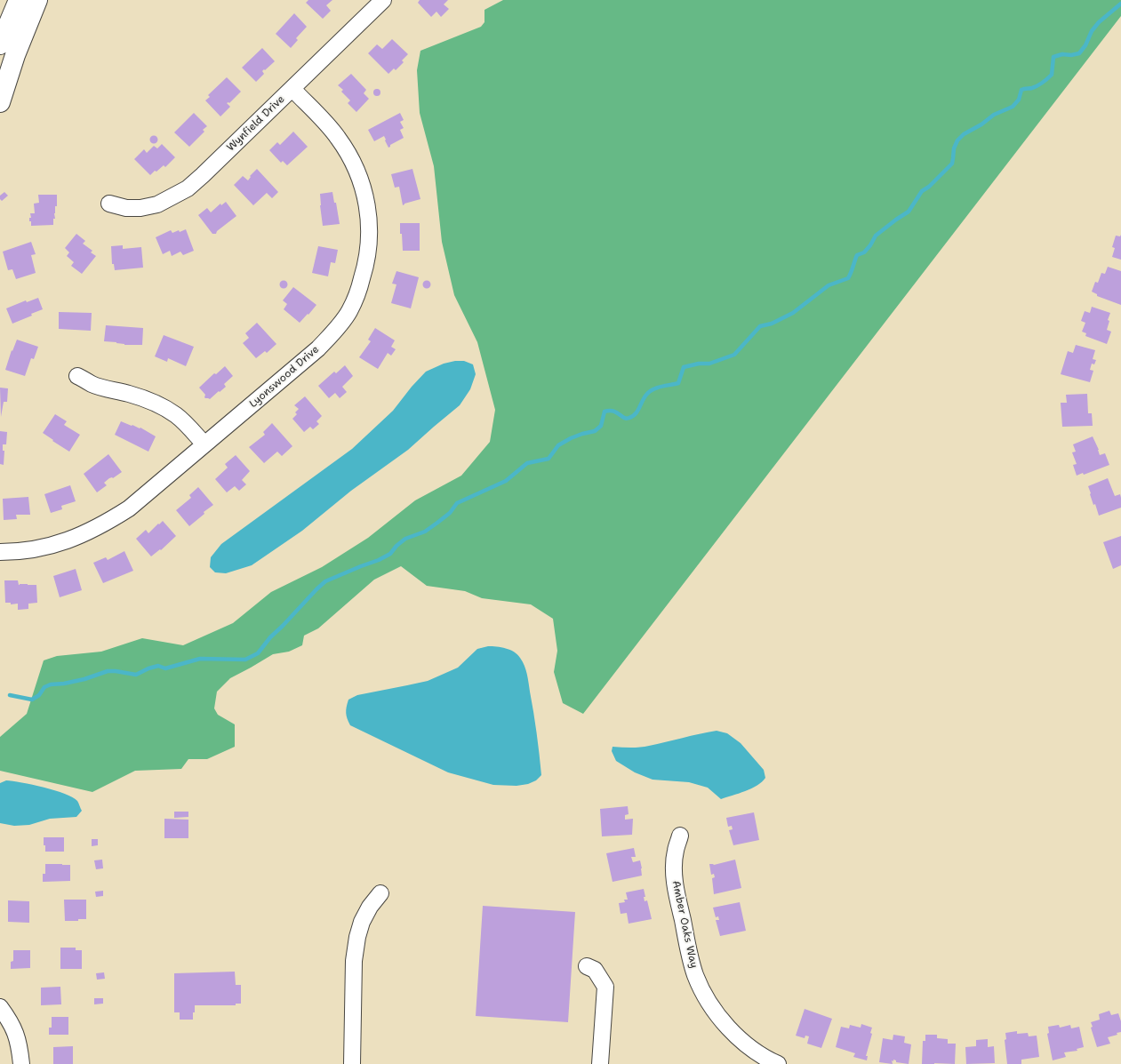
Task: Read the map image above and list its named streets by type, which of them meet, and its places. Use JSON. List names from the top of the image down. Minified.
{"streets":{"street":["Wynfield Drive","Lyonswood Drive","Amber Oaks Way"]},"crossings":[["Wynfield Drive","Lyonswood Drive"]]}
